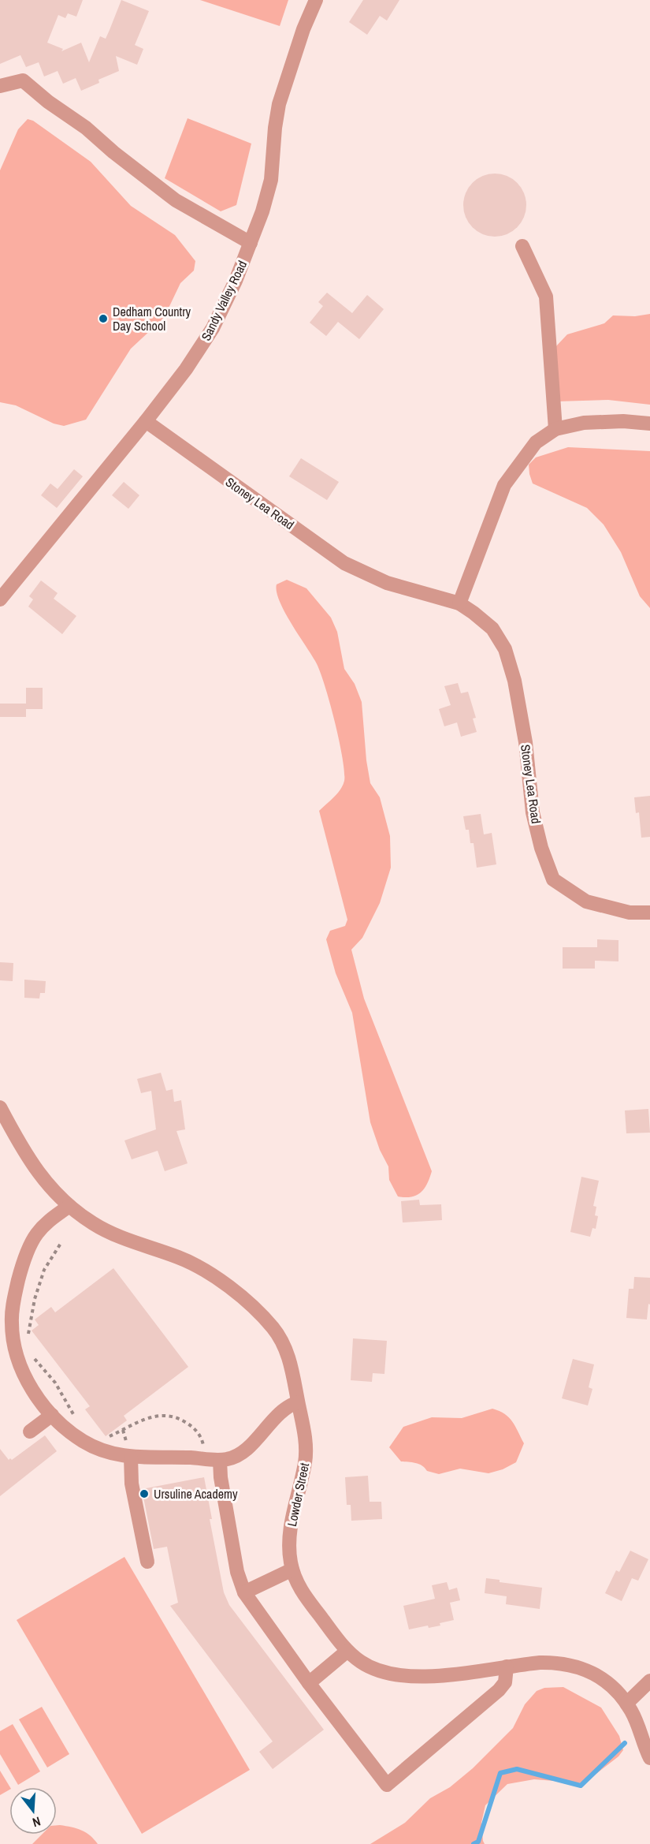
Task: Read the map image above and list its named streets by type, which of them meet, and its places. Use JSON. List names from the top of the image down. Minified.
{"streets":{"street":["Sandy Valley Road","Stoney Lea Road","Lowder Street"]},"crossings":[["Sandy Valley Road","Stoney Lea Road"]],"places":["Dedham Country Day School","Ursuline Academy"],"north":"bottom"}
